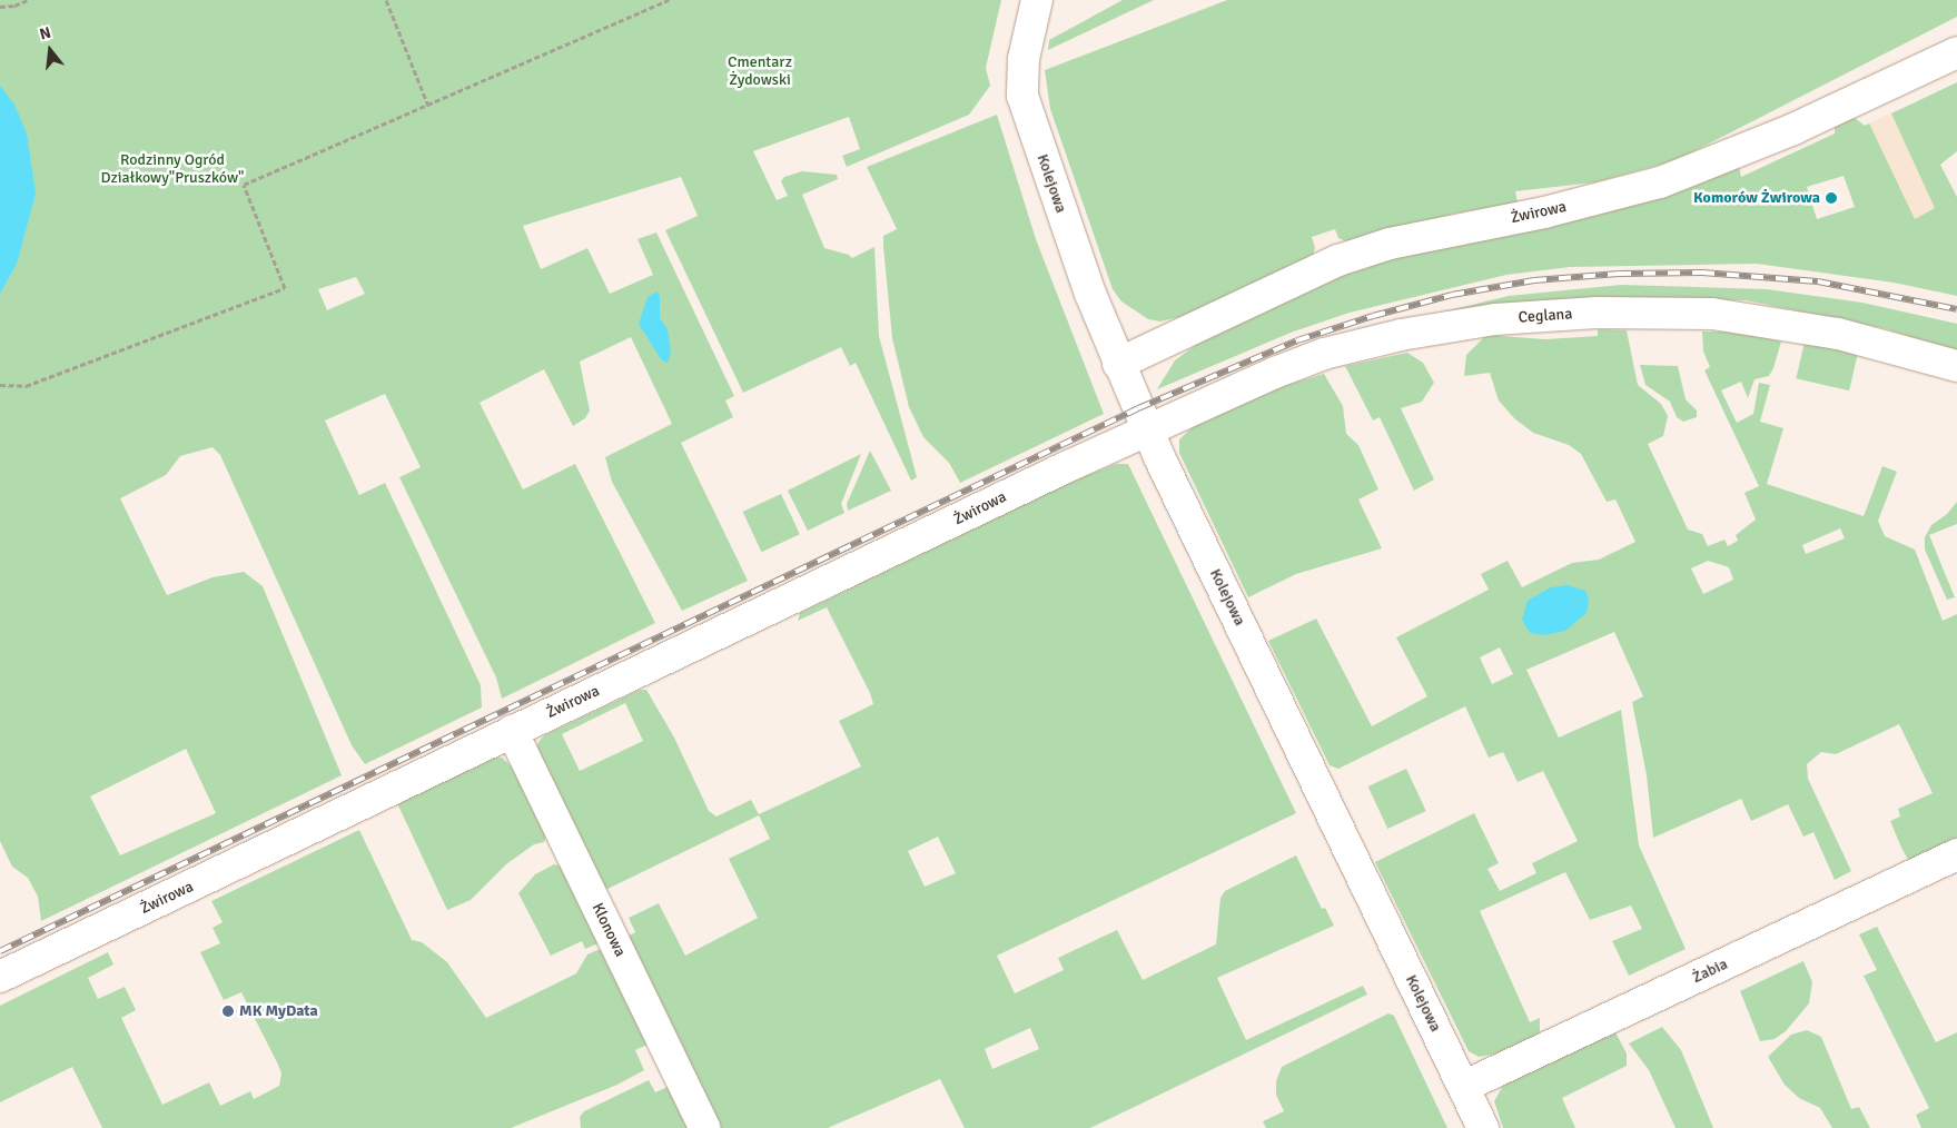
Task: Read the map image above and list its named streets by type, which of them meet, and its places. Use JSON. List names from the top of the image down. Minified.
{"streets":{"street":["Kolejowa","Żwirowa","Ceglana","Klonowa","Żabia"]},"crossings":[["Kolejowa","Żwirowa"],["Kolejowa","Ceglana"],["Kolejowa","Żabia"],["Żwirowa","Ceglana"],["Żwirowa","Klonowa"]],"parks":["Cmentarz Żydowski","Rodzinny Ogród Działkowy\"Pruszków\""],"places":["Komorów Żwirowa","MK MyData"],"north":"top"}
